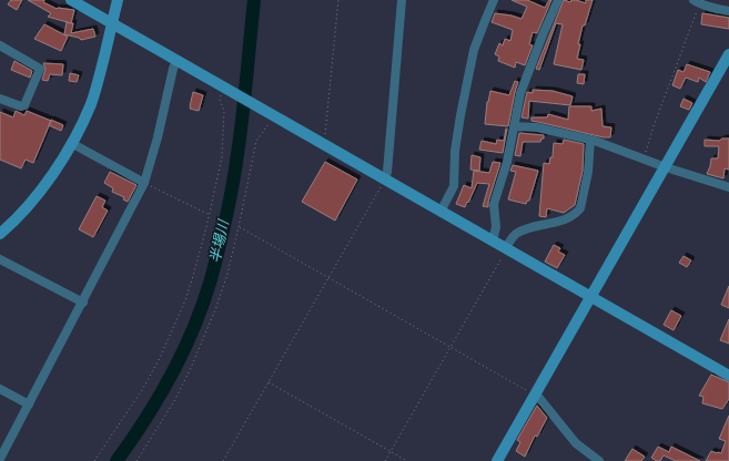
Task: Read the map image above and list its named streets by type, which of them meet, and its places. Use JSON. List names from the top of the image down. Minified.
{"water":["半場川"]}
